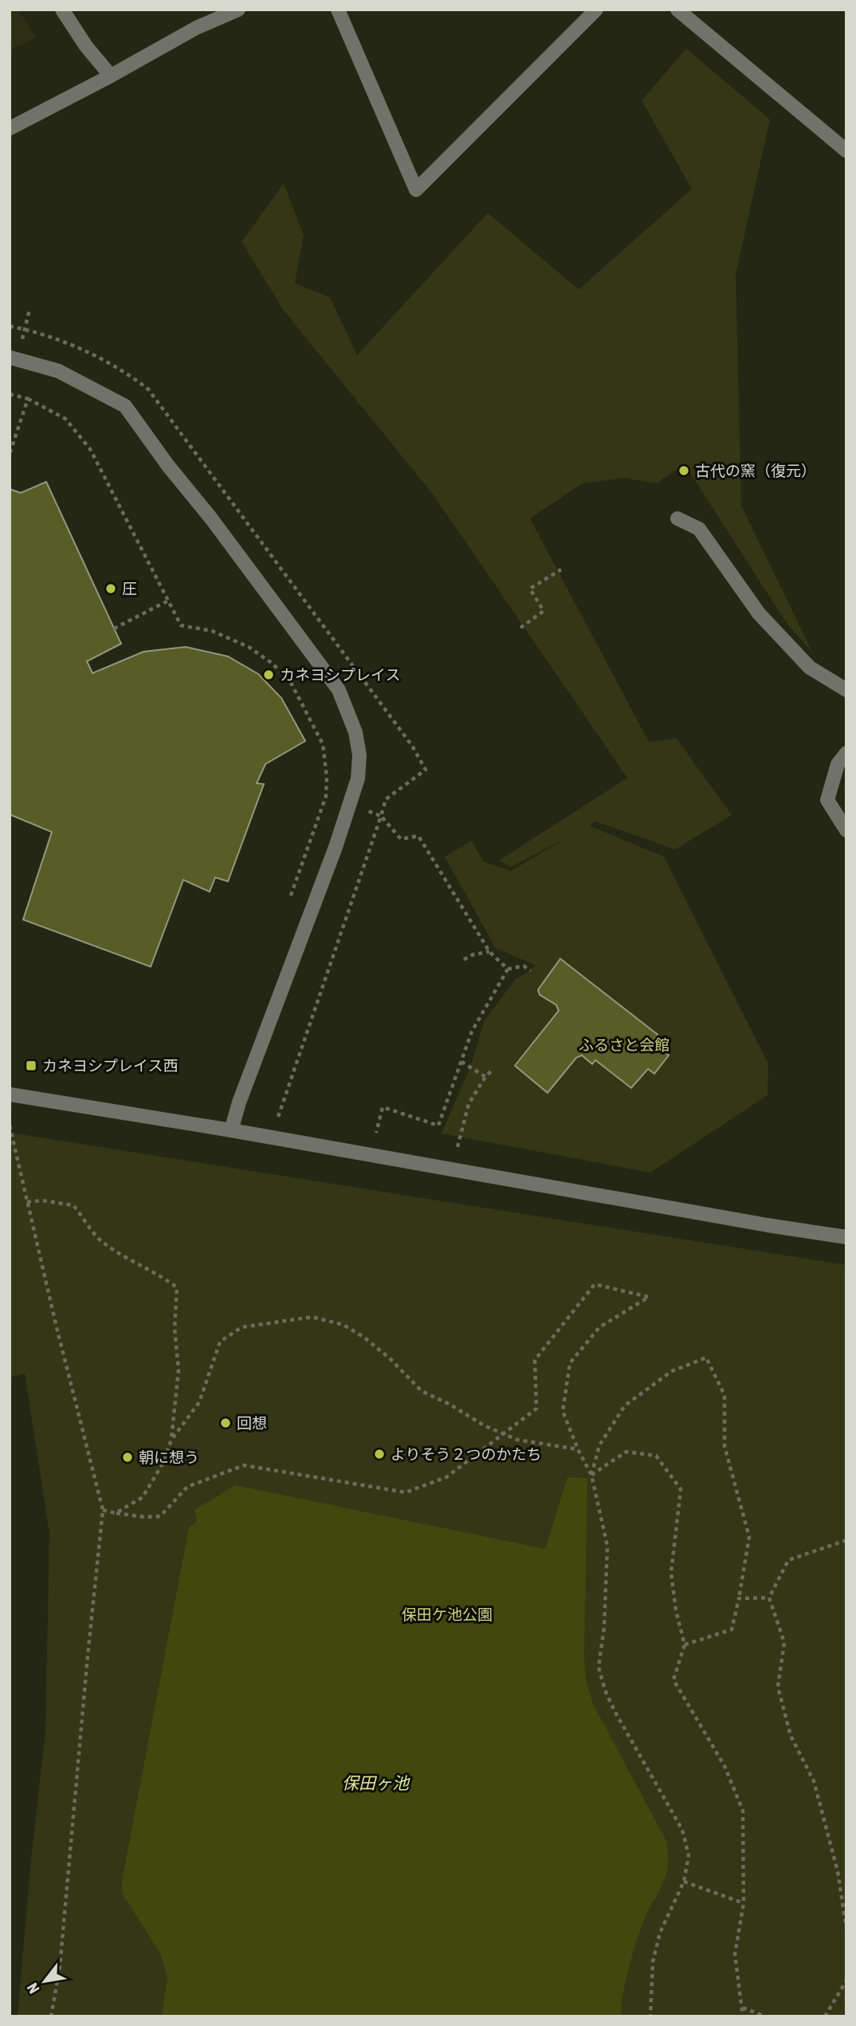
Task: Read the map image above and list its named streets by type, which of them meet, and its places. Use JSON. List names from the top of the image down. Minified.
{"water":["保田ヶ池"],"parks":["ふるさと会館","保田ケ池公園"],"places":{"other":["古代の窯（復元）","圧","カネヨシプレイス","回想","よりそう２つのかたち","朝に想う"],"transit":["カネヨシプレイス西"]},"north":"bottom left"}
